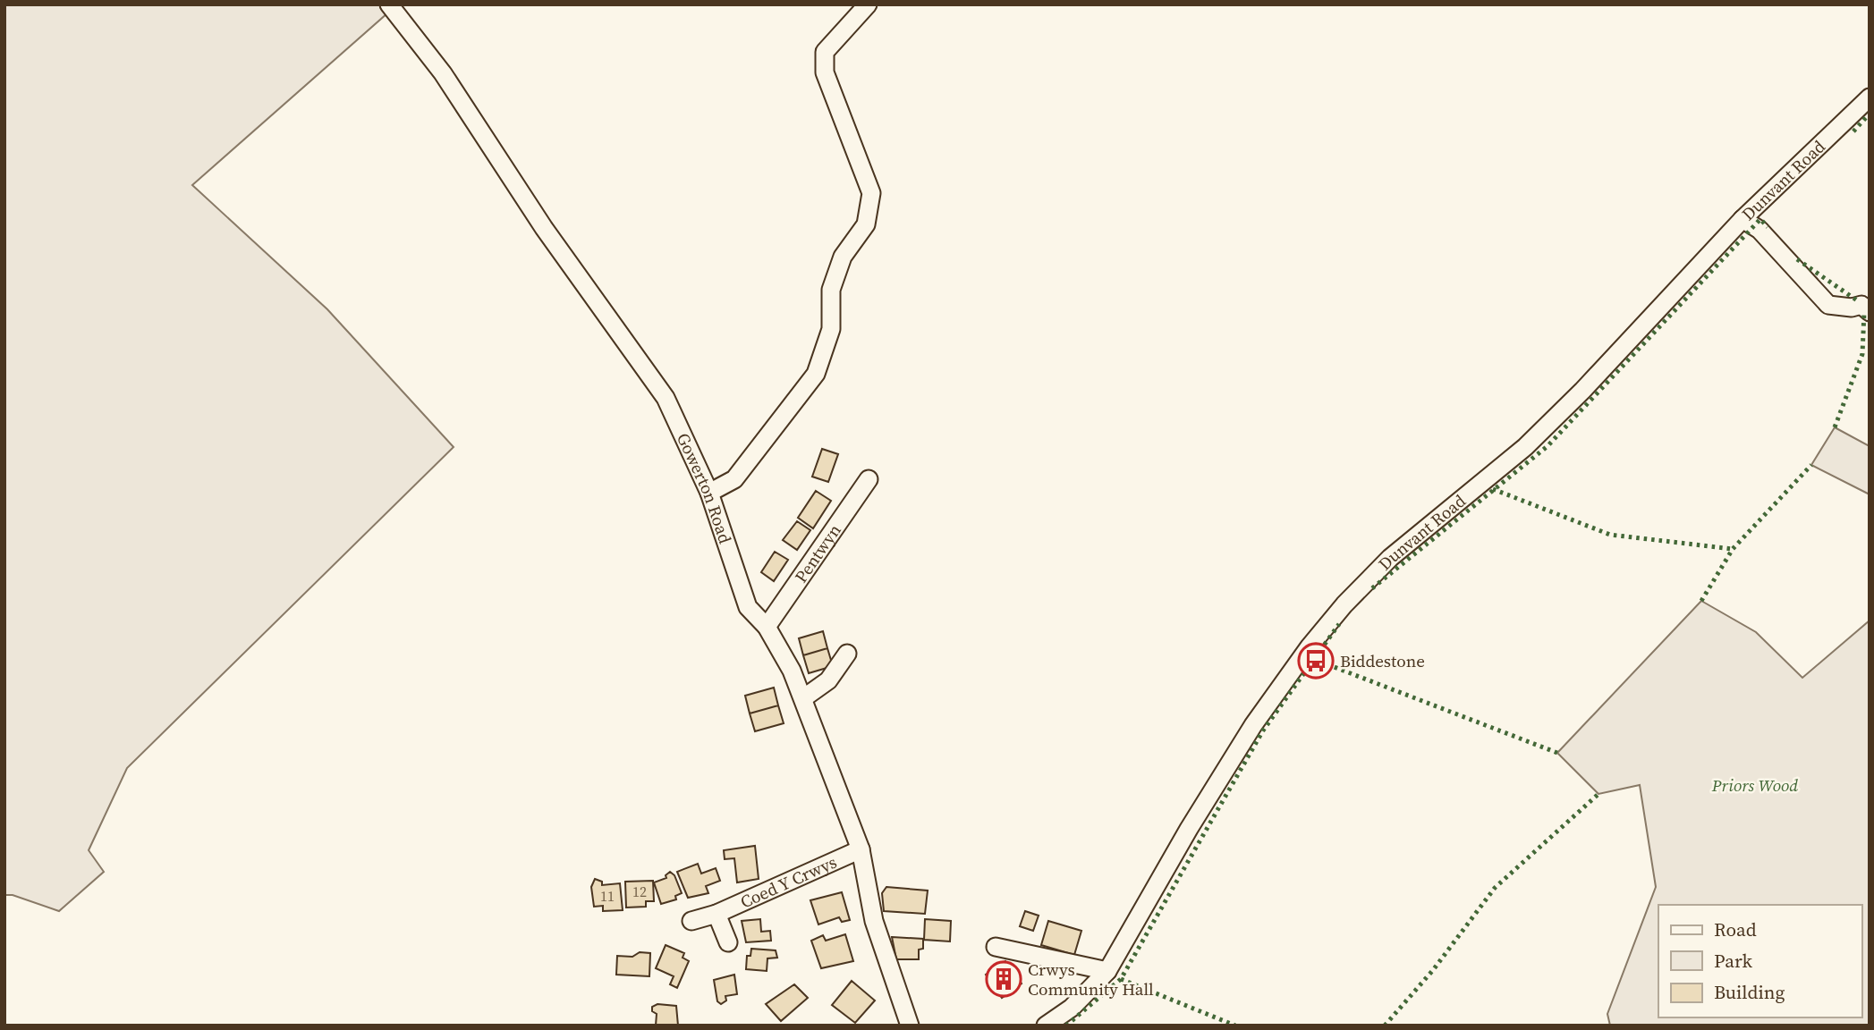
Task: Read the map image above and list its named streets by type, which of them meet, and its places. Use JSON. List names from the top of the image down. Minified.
{"streets":{"street":["Dunvant Road","Gowerton Road","Pentwyn","Coed Y Crwys"]},"crossings":[["Gowerton Road","Pentwyn"],["Gowerton Road","Coed Y Crwys"]],"parks":["Priors Wood"],"places":{"bus stop":["Biddestone"],"building":["Crwys Community Hall"]},"house_numbers":["12","11"],"legend":["Road","Park","Building"]}
